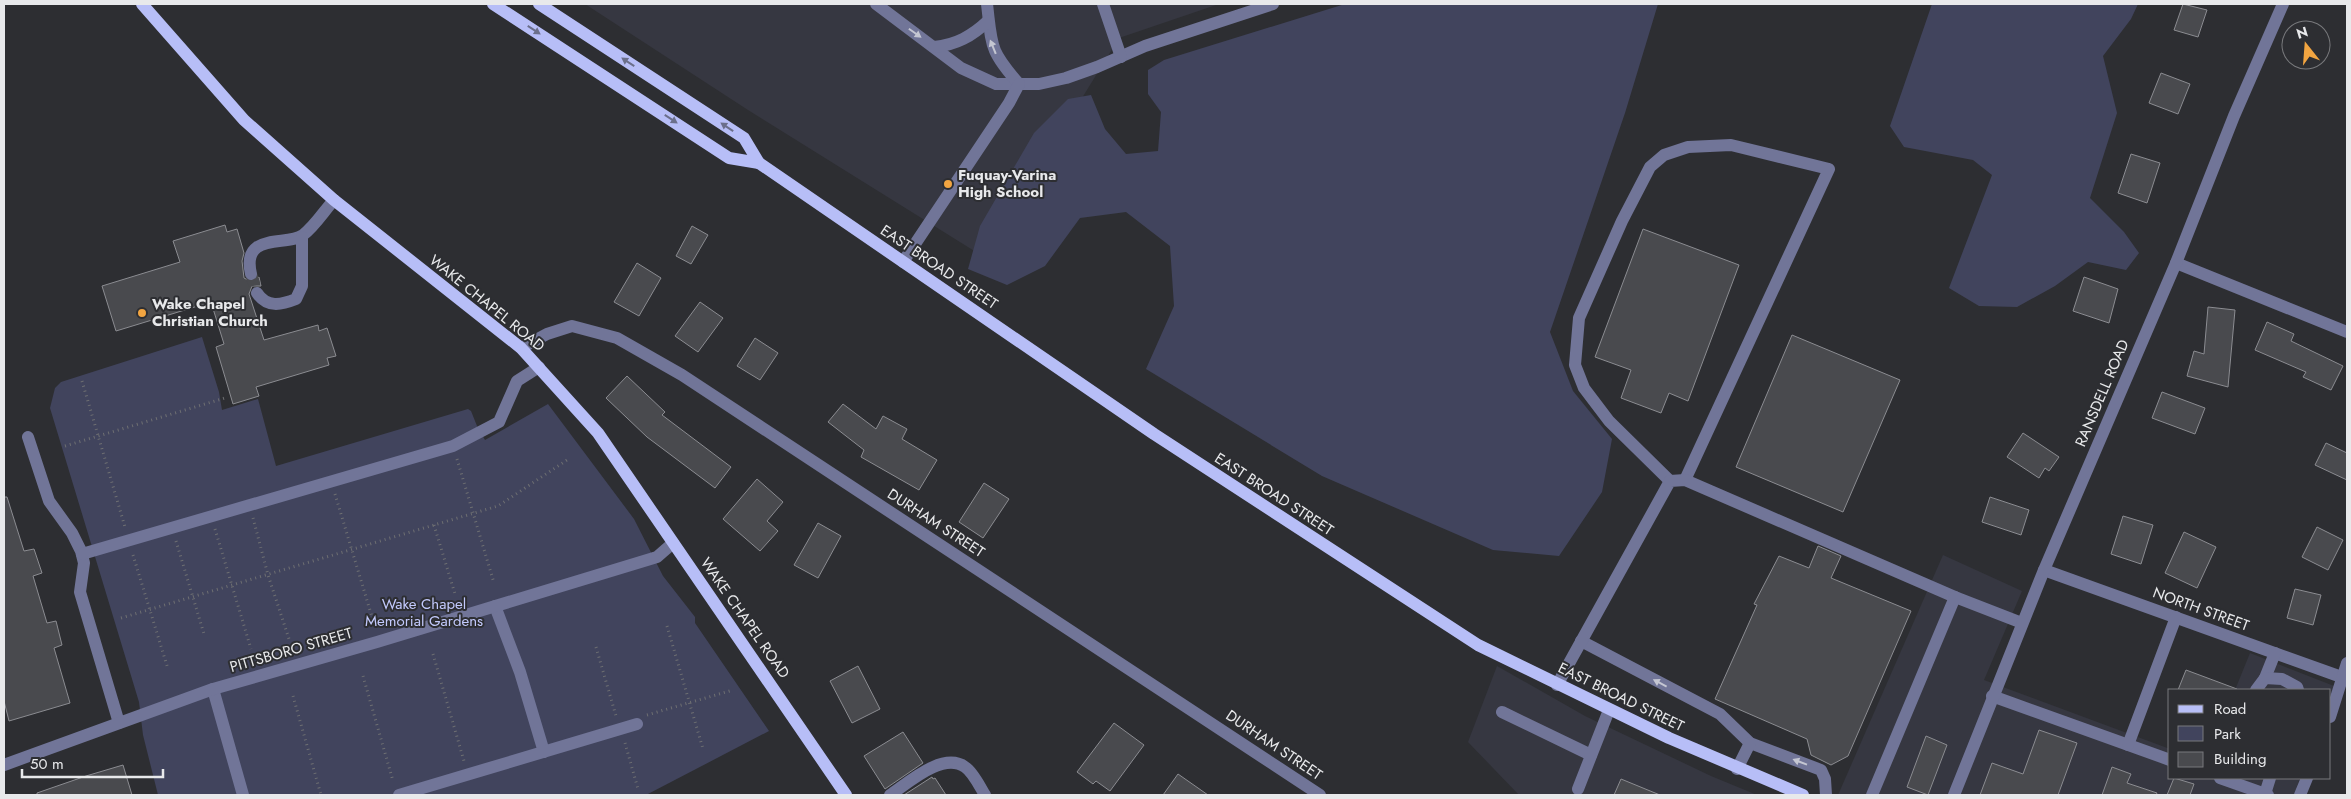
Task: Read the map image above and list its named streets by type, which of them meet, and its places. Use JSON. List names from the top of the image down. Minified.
{"streets":{"main road":["EAST BROAD STREET","WAKE CHAPEL ROAD"],"street":["RANSDELL ROAD","DURHAM STREET","NORTH STREET","PITTSBORO STREET"]},"crossings":[["WAKE CHAPEL ROAD","DURHAM STREET"],["WAKE CHAPEL ROAD","PITTSBORO STREET"],["RANSDELL ROAD","NORTH STREET"]],"parks":["Wake Chapel Memorial Gardens"],"places":["Fuquay-Varina High School","Wake Chapel Christian Church"],"legend":["Road","Park","Building"],"scale_bar":"50 m","north":"top"}
